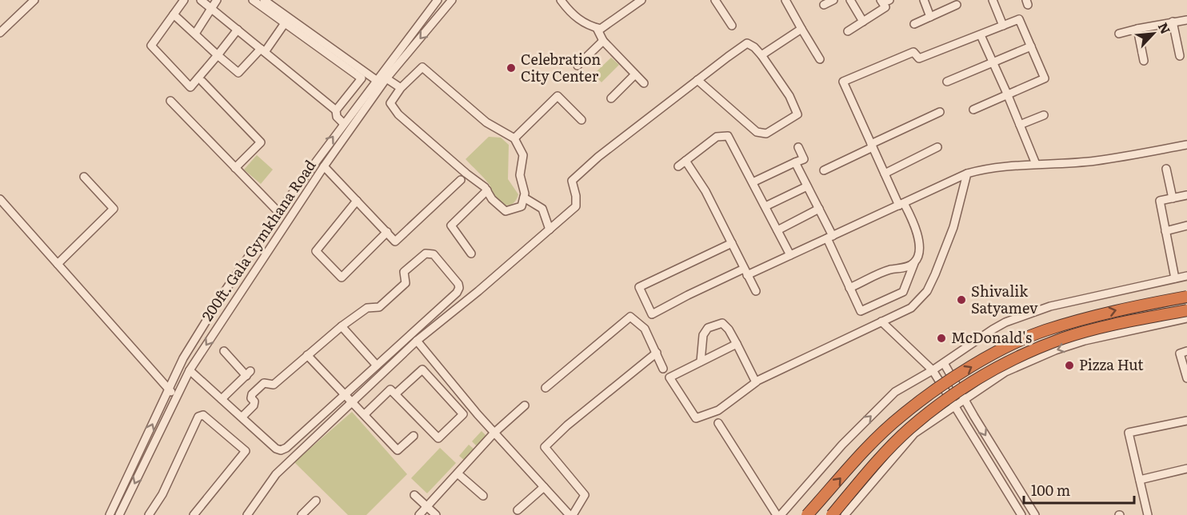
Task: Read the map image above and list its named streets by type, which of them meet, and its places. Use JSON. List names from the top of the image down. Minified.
{"streets":{"street":["200ft. Gala Gymkhana Road"]},"places":["Celebration City Center","Shivalik Satyamev","McDonald's","Pizza Hut"],"scale_bar":"100 m","north":"top right"}
